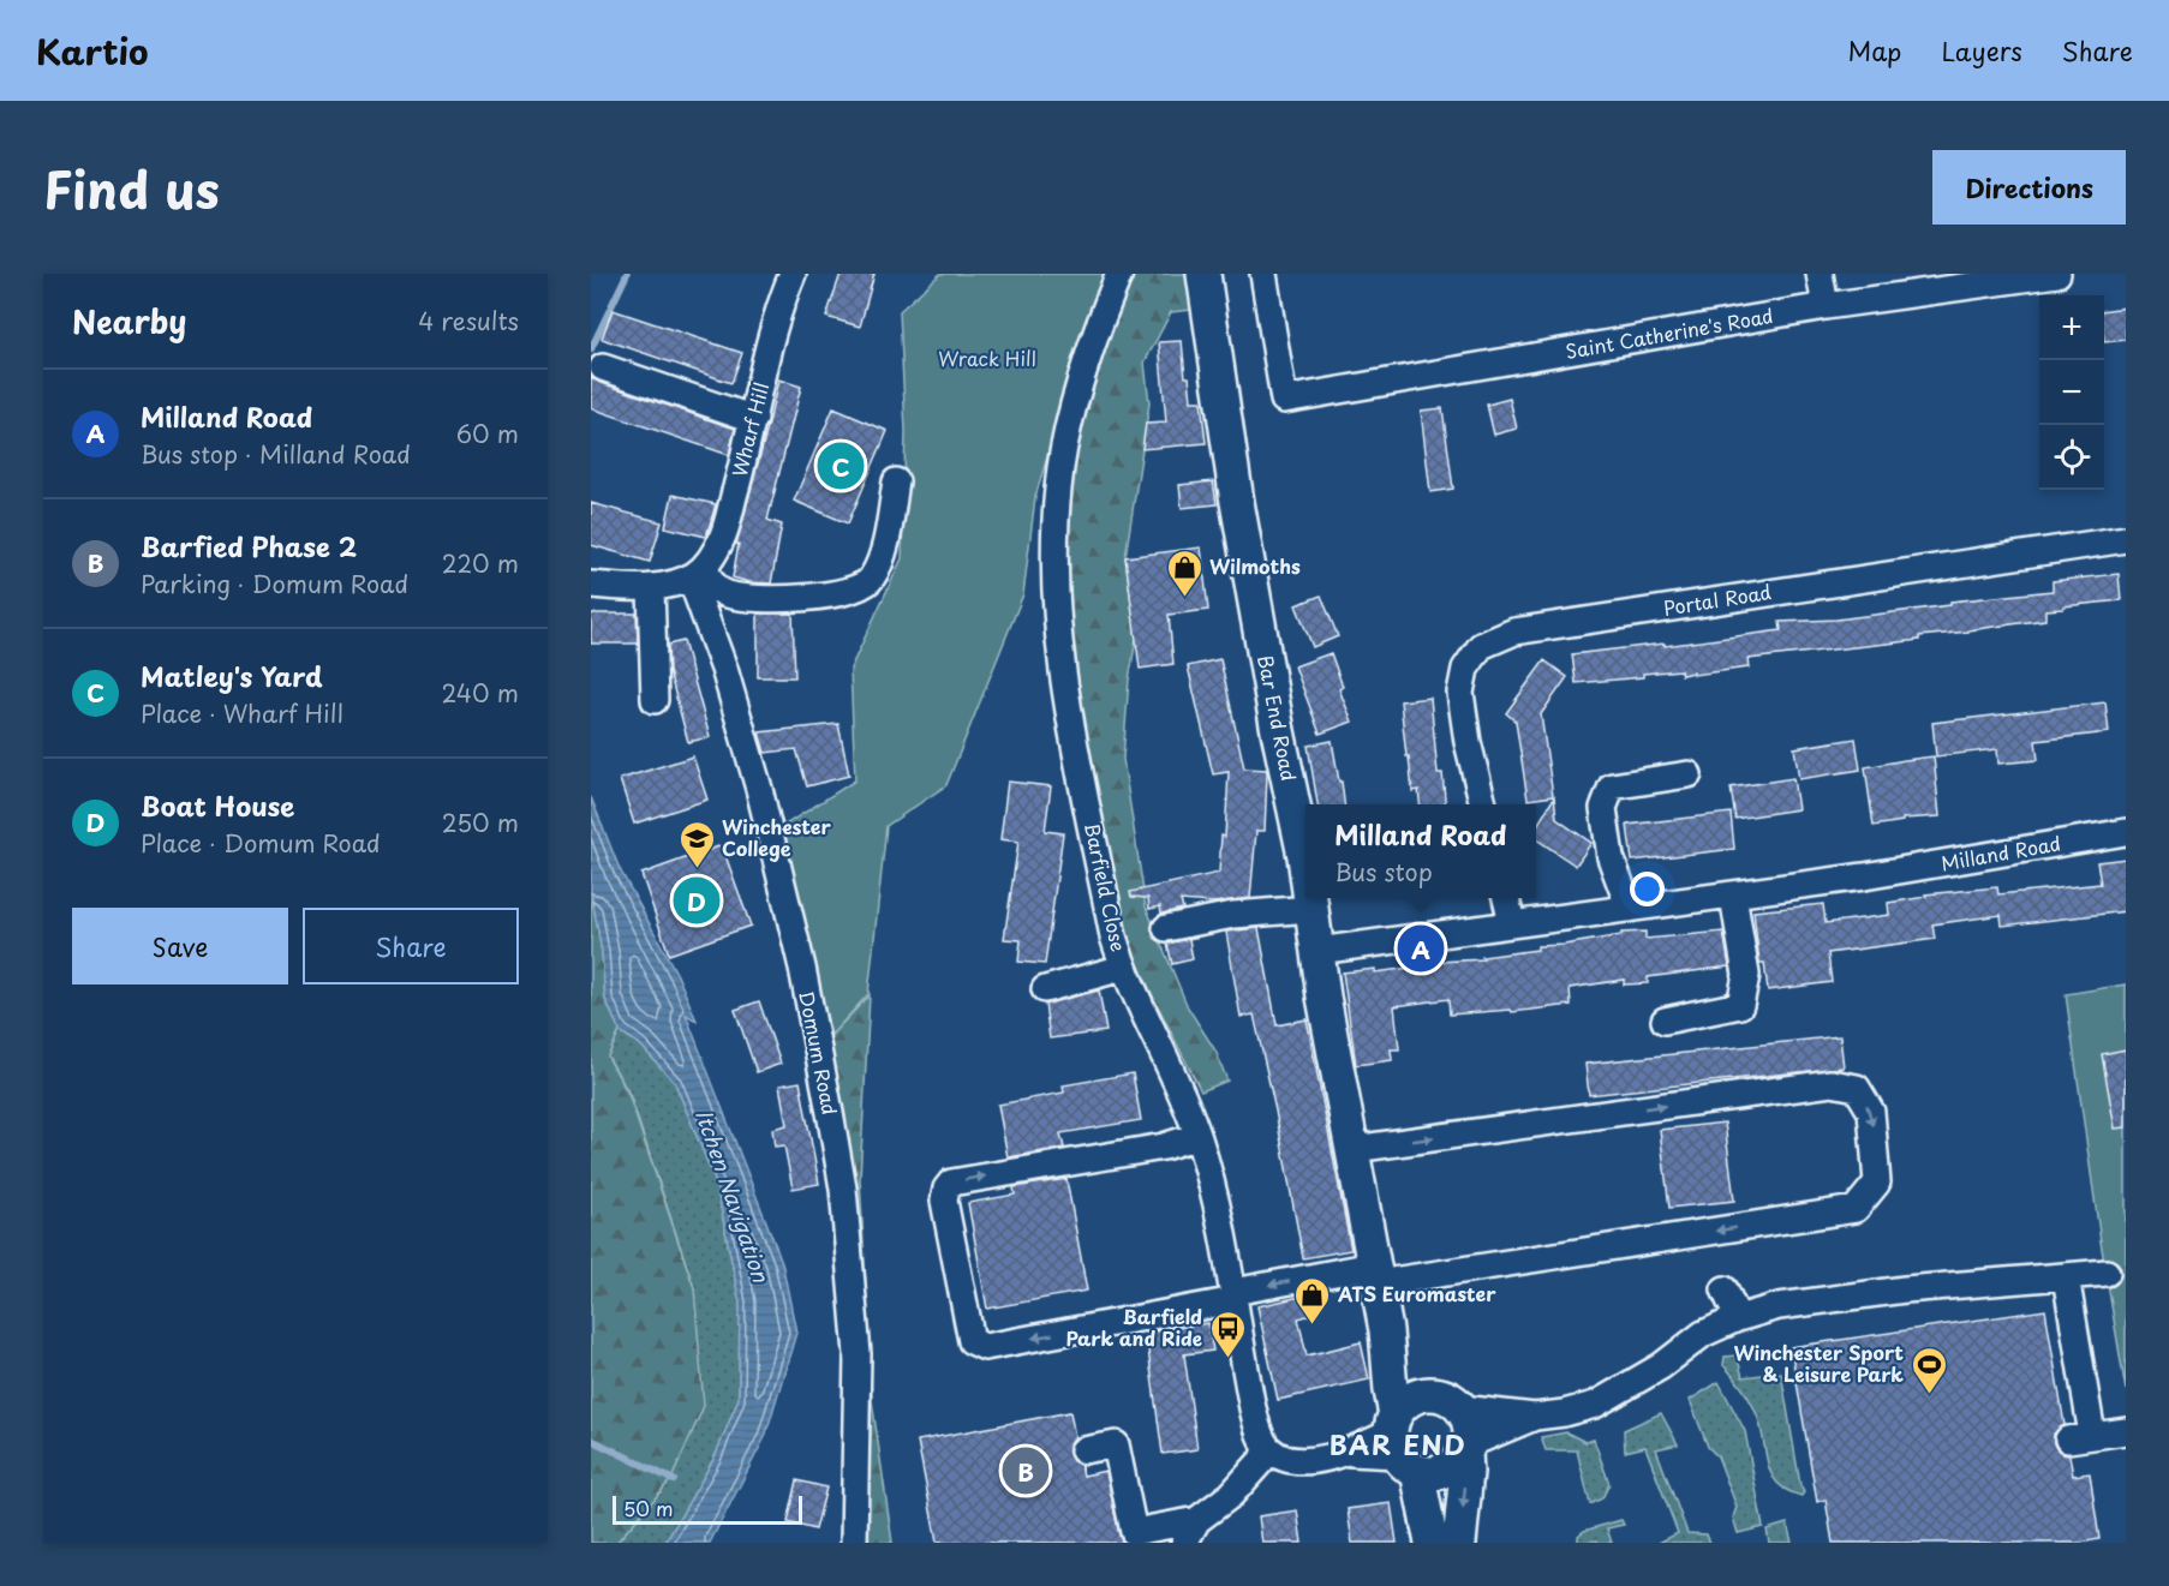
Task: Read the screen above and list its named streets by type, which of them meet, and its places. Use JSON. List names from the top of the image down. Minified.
{"streets":{"main road":["Bar End Road"],"street":["Saint Catherine's Road","Wharf Hill","Portal Road","Milland Road","Barfield Close","Domum Road"]},"crossings":[["Wharf Hill","Domum Road"],["Bar End Road","Milland Road"]],"districts":["BAR END"],"water":["Itchen Navigation"],"parks":["Wrack Hill"],"places":{"shop":["Wilmoths","ATS Euromaster"],"school or university":["Winchester College"],"bus stop":["Barfield Park and Ride"],"sports":["Winchester Sport & Leisure Park"]},"scale_bar":"50 m","page":{"header":"Kartio","nav":["Map","Layers","Share"],"title":"Find us","buttons":["Directions",["Save","Share"]],"heading":["Nearby","4 results"],"map_buttons":["+","−"],"list":[{"mark":"A","name":"Milland Road","note":"Bus stop · Milland Road","value":"60 m"},{"mark":"B","name":"Barfied Phase 2","note":"Parking · Domum Road","value":"220 m"},{"mark":"C","name":"Matley's Yard","note":"Place · Wharf Hill","value":"240 m"},{"mark":"D","name":"Boat House","note":"Place · Domum Road","value":"250 m"}],"pins":["C","D","A","B"],"popup":["Milland Road","Bus stop"],"scale":"50 m"}}
